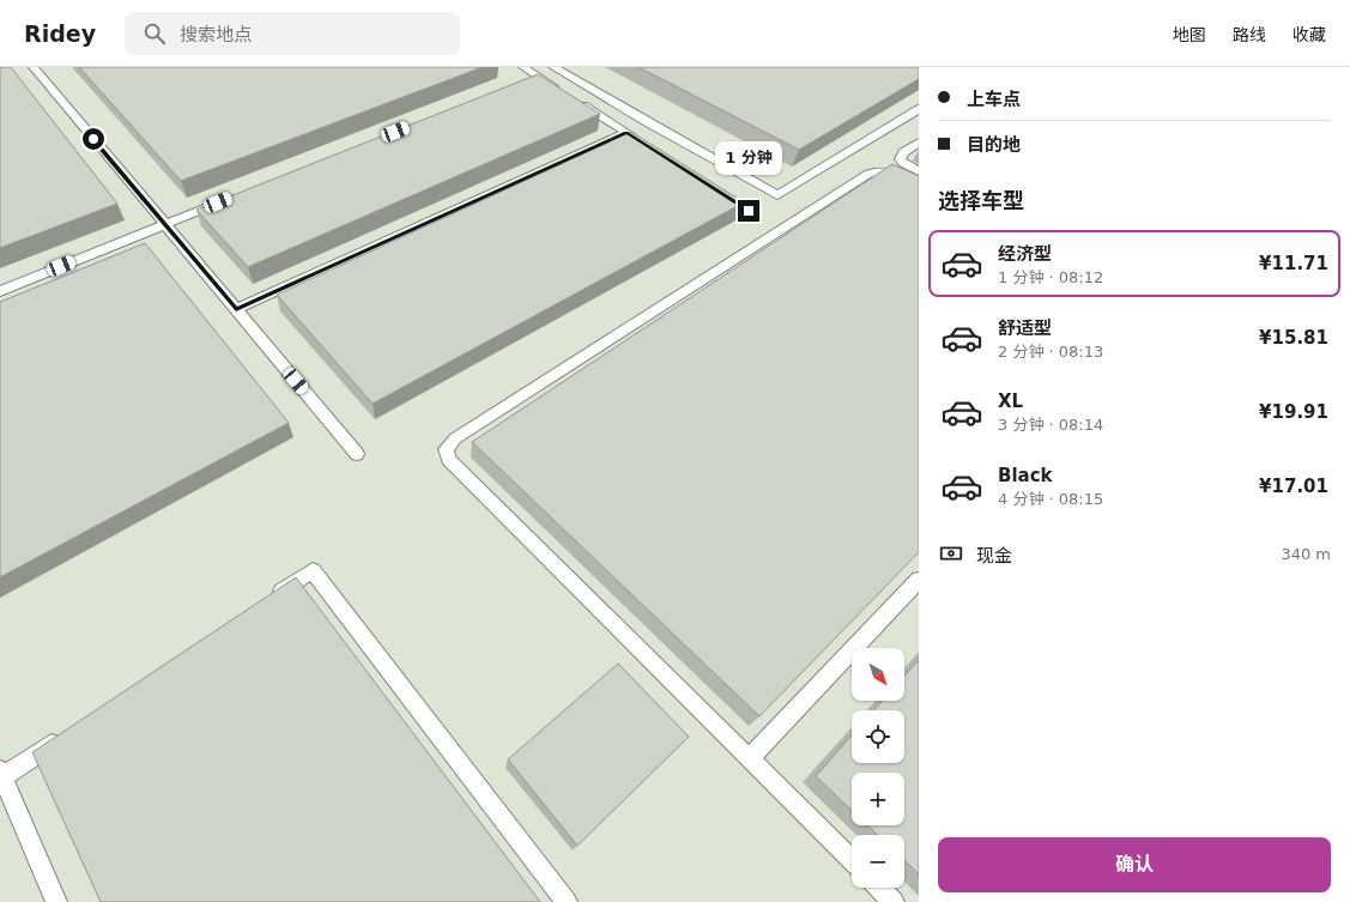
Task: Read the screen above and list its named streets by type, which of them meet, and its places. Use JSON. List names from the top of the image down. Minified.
{"north":"bottom right","page":{"header":"Ridey","search":"搜索地点","nav":["地图","路线","收藏"],"banner":["上车点","目的地"],"bubble":"1 分钟","heading":"选择车型","list":[{"name":"经济型","note":"1 分钟 · 08:12","value":"¥11.71"},{"name":"舒适型","note":"2 分钟 · 08:13","value":"¥15.81"},{"name":"XL","note":"3 分钟 · 08:14","value":"¥19.91"},{"name":"Black","note":"4 分钟 · 08:15","value":"¥17.01"}],"pay":["现金","340 m"],"map_buttons":["+","−"],"buttons":"确认"}}
